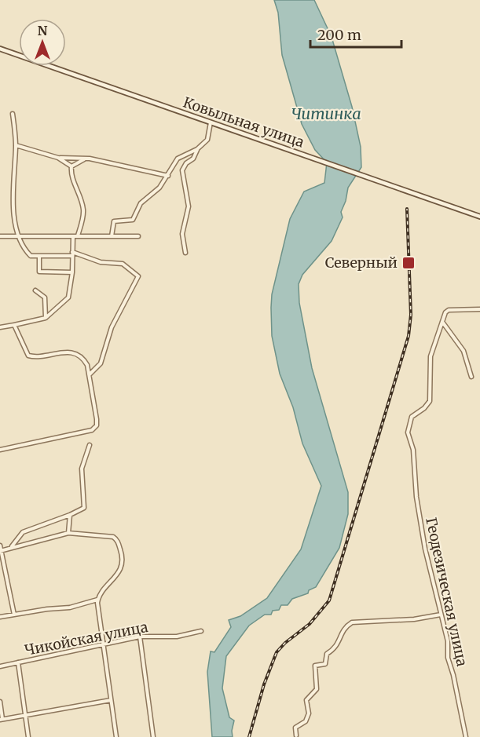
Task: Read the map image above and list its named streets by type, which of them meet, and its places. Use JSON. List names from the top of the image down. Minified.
{"streets":{"main road":["Ковыльная улица"],"street":["Геодезическая улица","Чикойская улица"]},"water":["Читинка"],"places":{"transit":["Северный"]},"scale_bar":"200 m","north":"top"}
